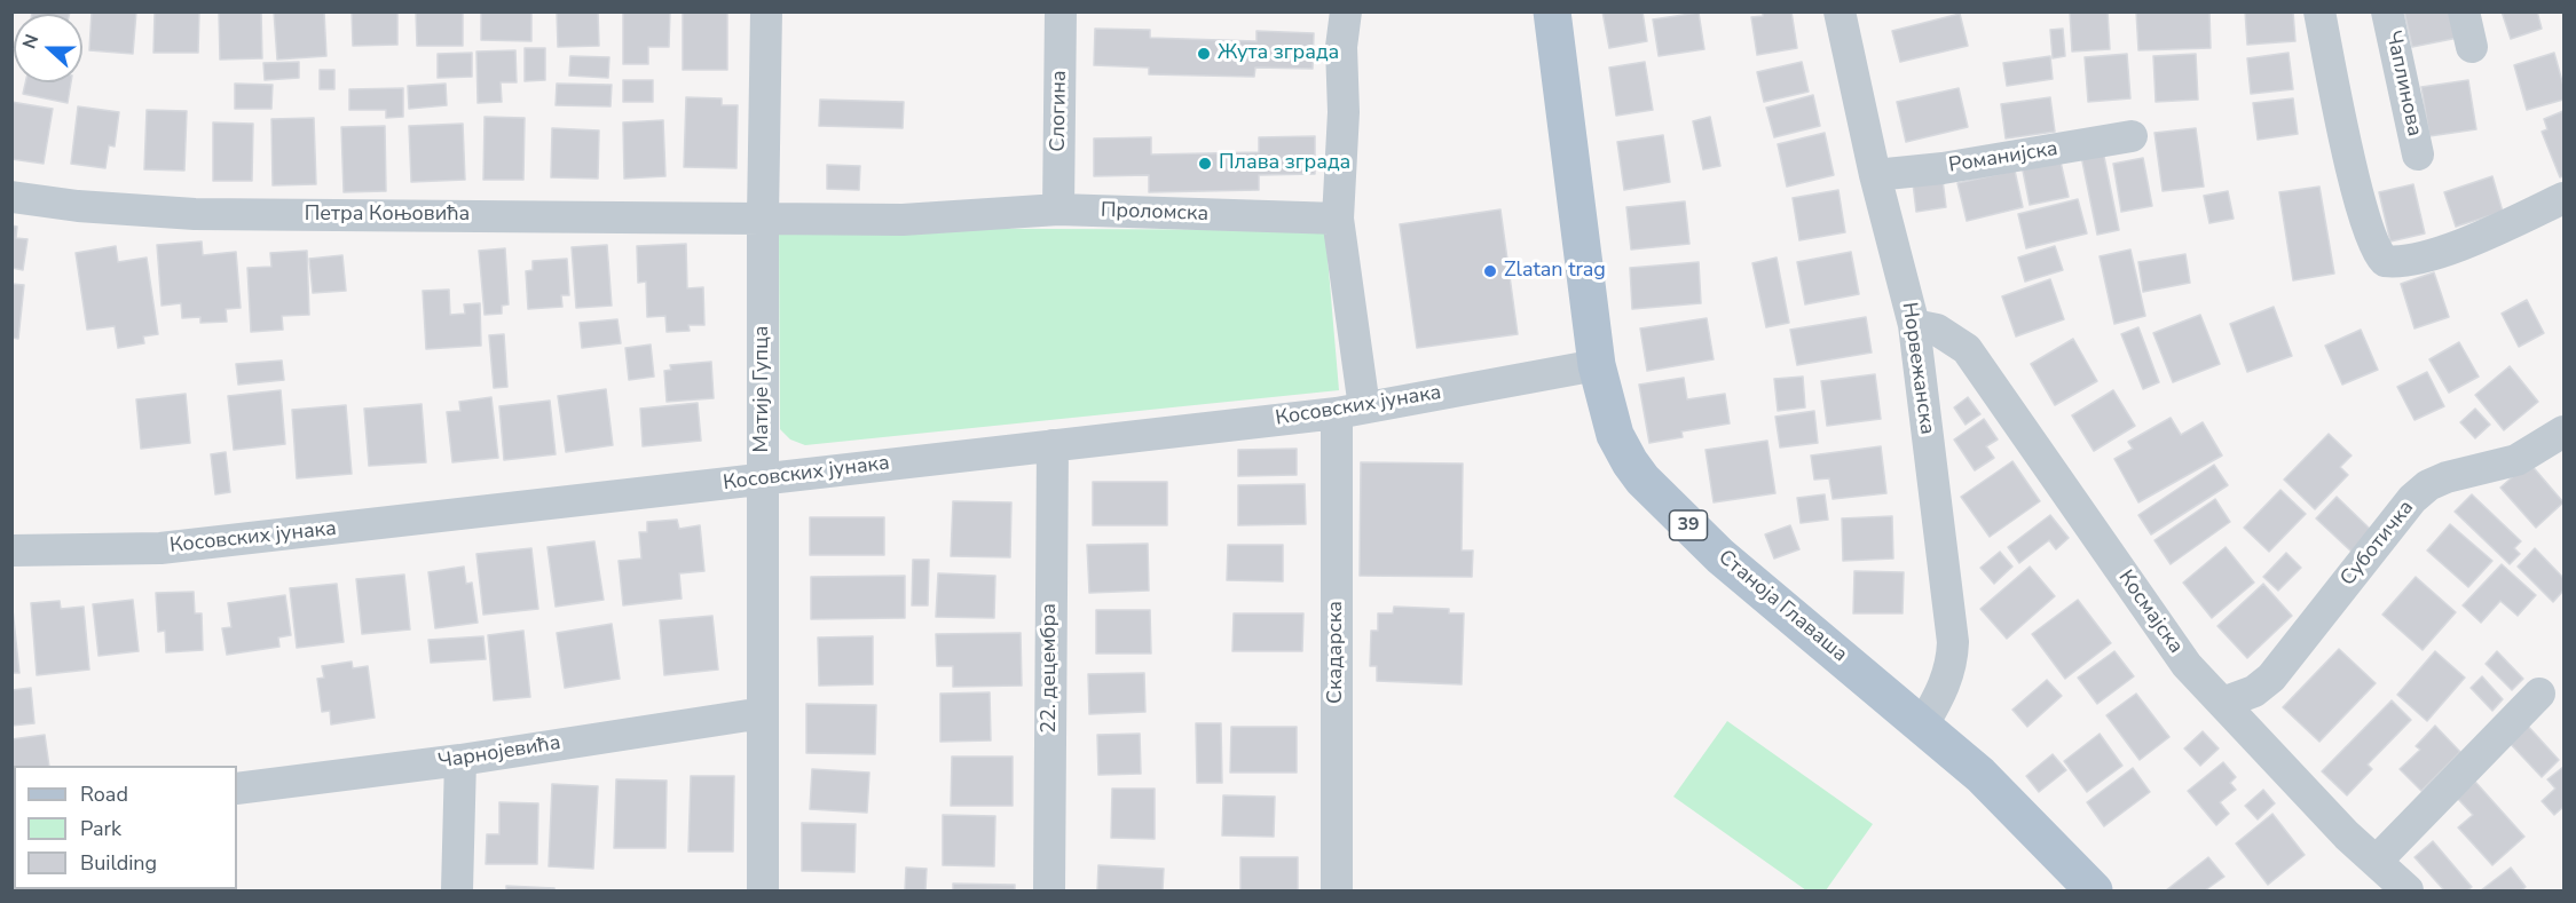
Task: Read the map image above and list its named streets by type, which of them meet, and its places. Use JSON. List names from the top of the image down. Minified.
{"streets":{"main road":["39","Станоја Главаша"],"street":["Чаплинова","Слогина","Романијска","Проломска","Петра Коњовића","Норвежанска","Матије Гупца","Косовских јунака","Суботичка","Космајска","Скадарска","22. децембра","Чарнојевића"]},"crossings":[["Слогина","Проломска"],["Романијска","Норвежанска"],["Проломска","Петра Коњовића"],["Проломска","Матије Гупца"],["Проломска","Скадарска"],["Петра Коњовића","Матије Гупца"],["Норвежанска","Станоја Главаша"],["Норвежанска","Космајска"],["Матије Гупца","Косовских јунака"],["Матије Гупца","Чарнојевића"],["Косовских јунака","Станоја Главаша"],["Косовских јунака","Скадарска"],["Косовских јунака","22. децембра"],["Суботичка","Космајска"]],"places":["Жута зграда","Плава зграда","Zlatan trag"],"legend":["Road","Park","Building"],"north":"left"}
